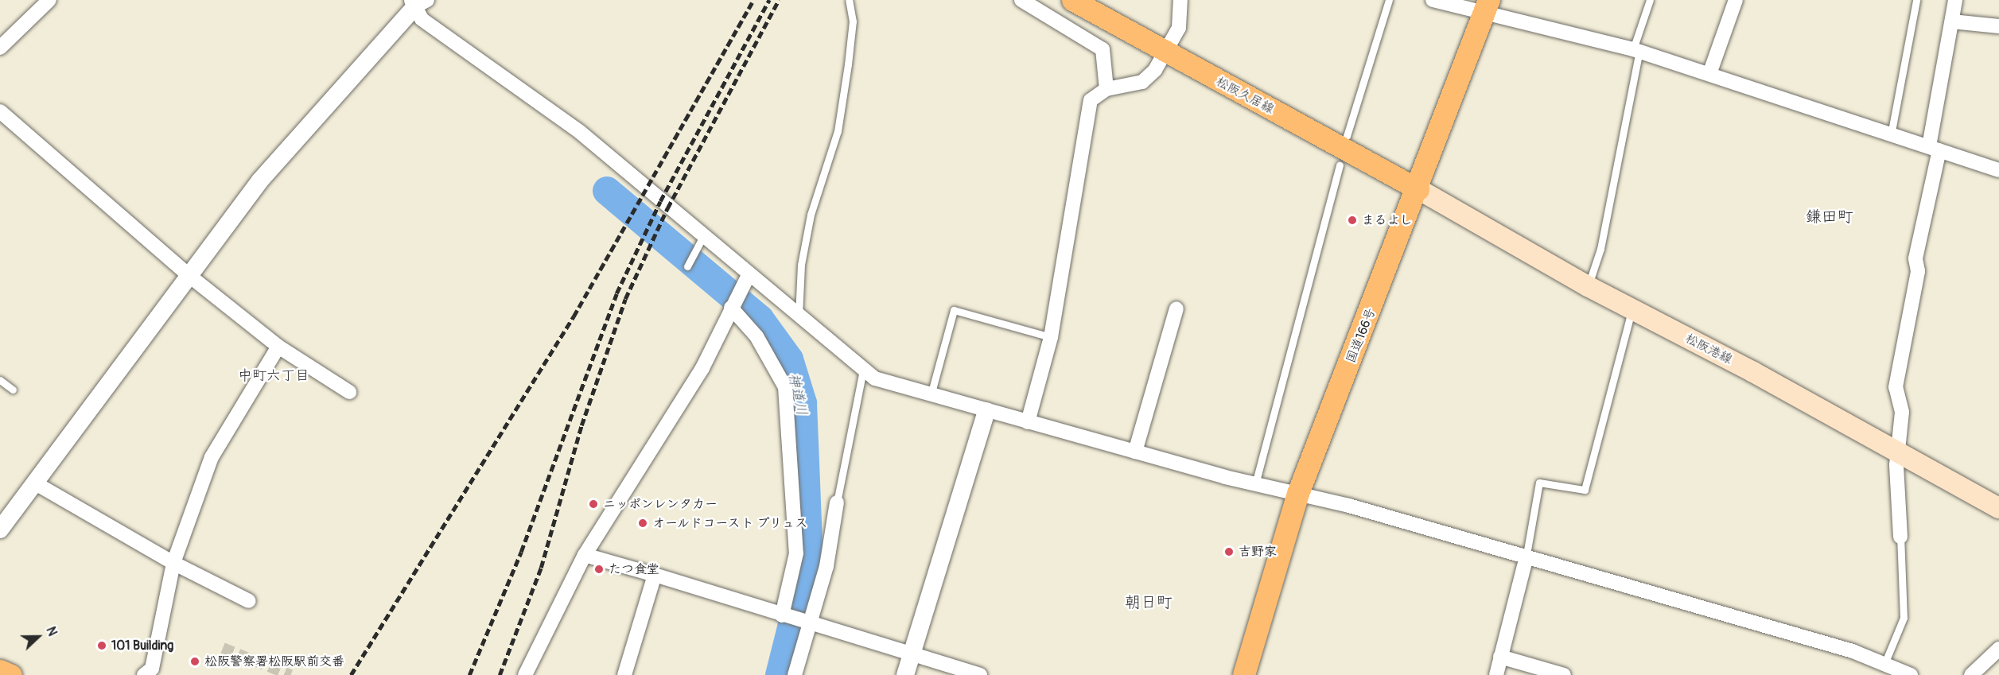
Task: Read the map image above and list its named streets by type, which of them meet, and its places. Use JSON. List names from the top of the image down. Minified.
{"streets":{"highway":["国道166号"],"main road":["松阪久居線","松阪港線"]},"crossings":[["松阪久居線","国道166号"],["松阪久居線","松阪港線"],["国道166号","松阪港線"]],"districts":["鎌田町","中町六丁目","朝日町"],"water":["神道川"],"places":["まるよし","ニッポンレンタカー","オールドコースト プリュス","吉野家","たつ食堂","101 Building","松阪警察署松阪駅前交番"],"north":"right"}
